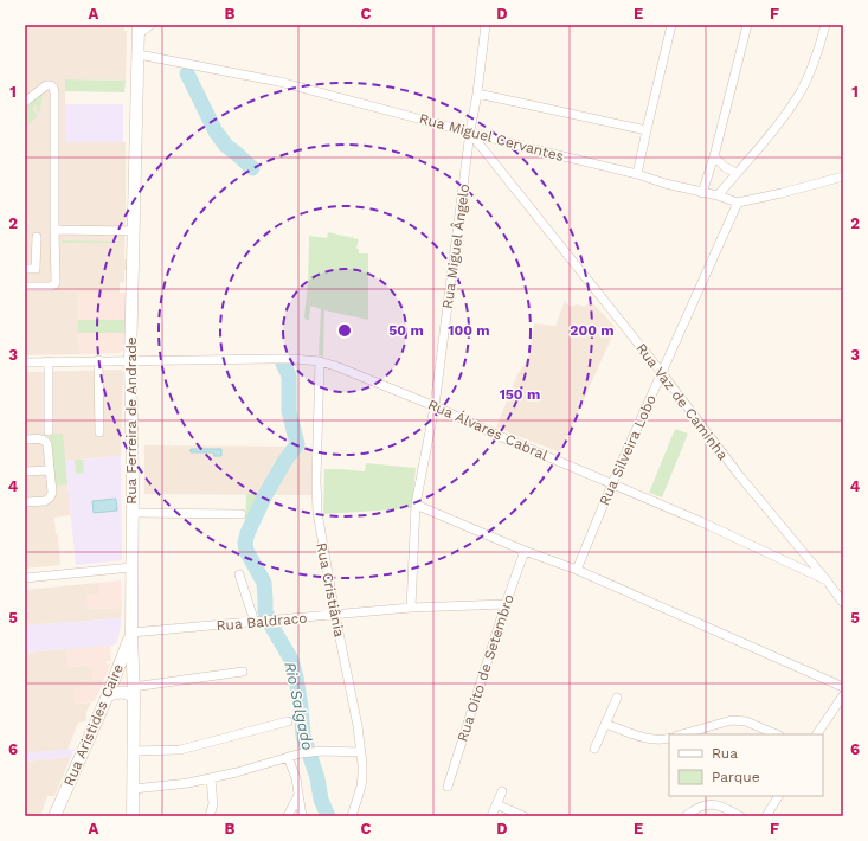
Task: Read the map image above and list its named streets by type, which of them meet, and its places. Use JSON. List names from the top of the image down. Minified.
{"streets":{"street":["Rua Miguel Cervantes","Rua Miguel Ângelo","Rua Vaz de Caminha","Rua Ferreira de Andrade","Rua Álvares Cabral","Rua Silveira Lobo","Rua Cristiânia","Rua Baldraco","Rua Oito de Setembro","Rua Aristides Caire"]},"crossings":[["Rua Miguel Cervantes","Rua Miguel Ângelo"],["Rua Miguel Cervantes","Rua Vaz de Caminha"],["Rua Miguel Cervantes","Rua Ferreira de Andrade"],["Rua Miguel Cervantes","Rua Silveira Lobo"],["Rua Miguel Ângelo","Rua Vaz de Caminha"],["Rua Miguel Ângelo","Rua Álvares Cabral"],["Rua Miguel Ângelo","Rua Baldraco"],["Rua Vaz de Caminha","Rua Álvares Cabral"],["Rua Vaz de Caminha","Rua Silveira Lobo"],["Rua Ferreira de Andrade","Rua Álvares Cabral"],["Rua Ferreira de Andrade","Rua Baldraco"],["Rua Ferreira de Andrade","Rua Aristides Caire"],["Rua Álvares Cabral","Rua Silveira Lobo"],["Rua Álvares Cabral","Rua Cristiânia"],["Rua Cristiânia","Rua Baldraco"],["Rua Baldraco","Rua Oito de Setembro"],["Rua Baldraco","Rua Aristides Caire"]],"water":["Rio Salgado"],"legend":["Rua","Parque"],"grid":{"columns":["A","B","C","D","E","F"],"rows":["1","2","3","4","5","6"]},"rings":["50 m","100 m","200 m","150 m"]}
